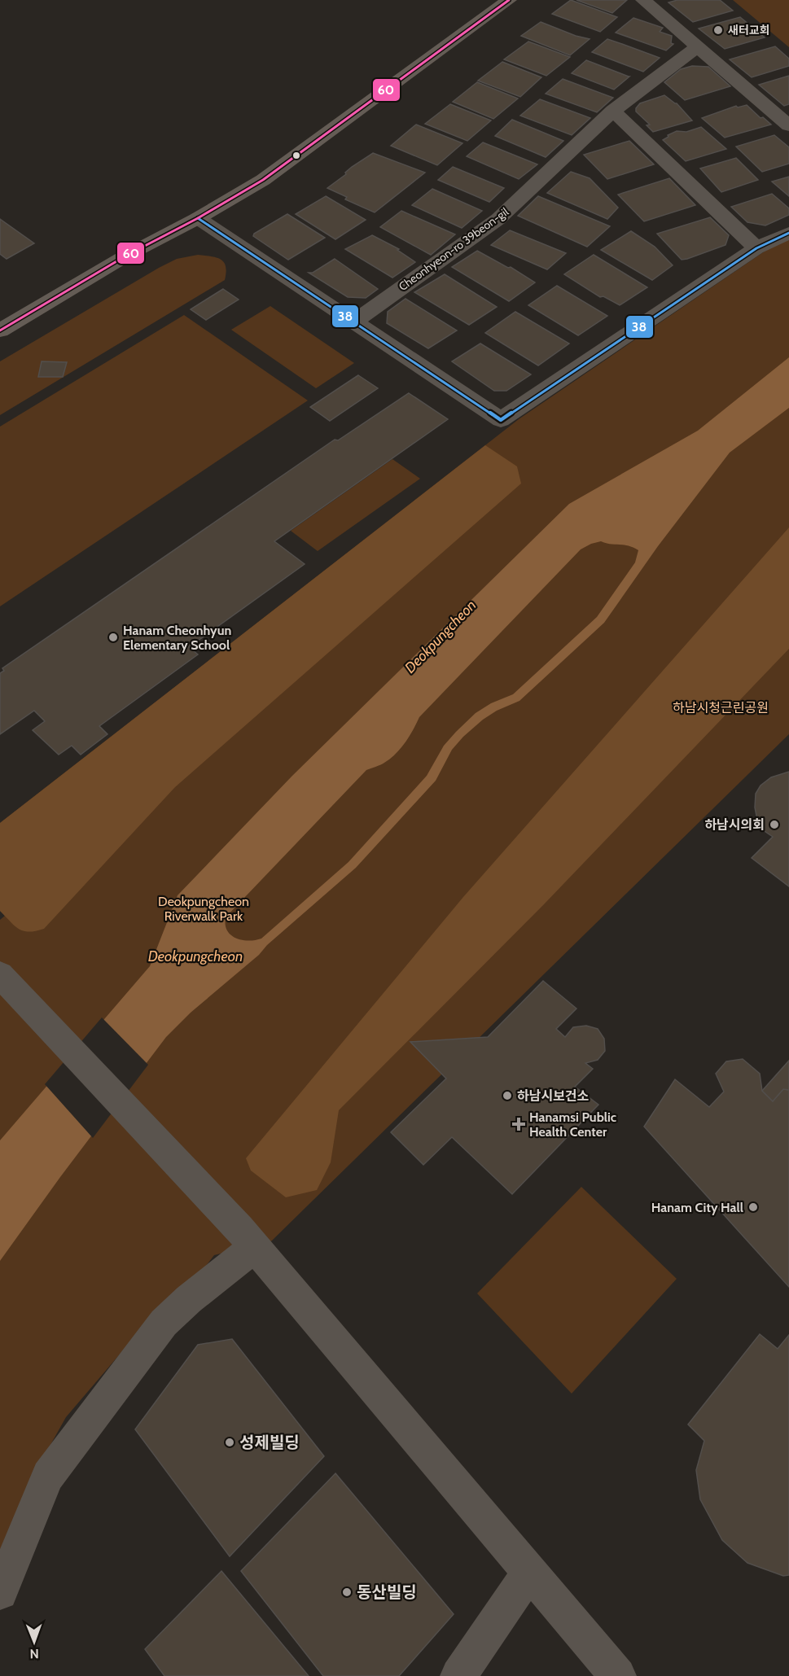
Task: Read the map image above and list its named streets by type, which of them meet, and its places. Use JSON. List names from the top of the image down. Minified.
{"streets":{"street":["Cheonhyeon-ro 39beon-gil"]},"water":["Deokpungcheon"],"parks":["하남시청근린공원","Deokpungcheon Riverwalk Park"],"places":{"other":["새터교회","Hanam Cheonhyun Elementary School","하남시의회","하남시보건소","Hanam City Hall","성제빌딩","동산빌딩"],"health":["Hanamsi Public Health Center"]},"lines":["transit line 60","transit line 38"],"north":"bottom"}
